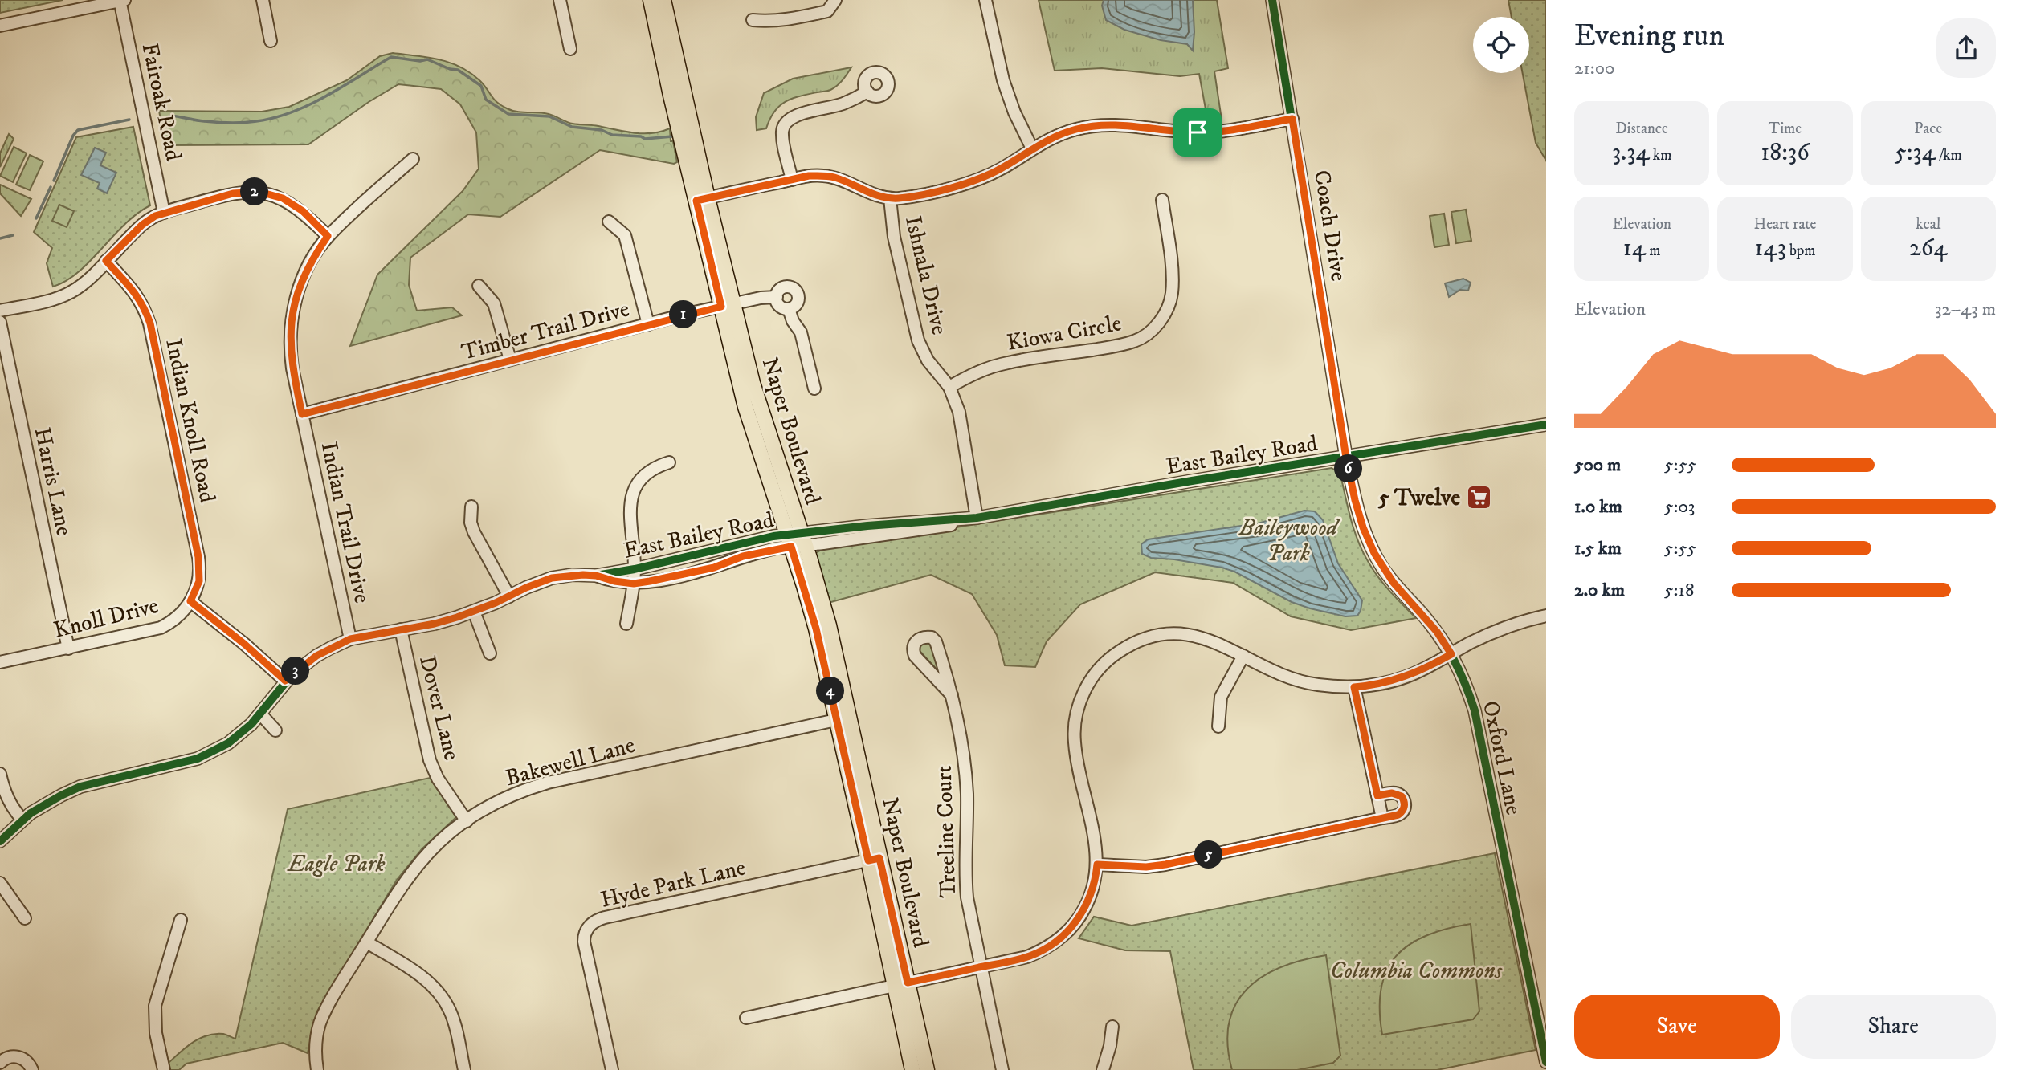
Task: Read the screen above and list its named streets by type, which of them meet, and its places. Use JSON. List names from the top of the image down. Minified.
{"streets":{"main road":["Naper Boulevard"],"street":["Fairoak Road","Coach Drive","Ishnala Drive","Timber Trail Drive","Kiowa Circle","Indian Knoll Road","East Bailey Road","Harris Lane","Indian Trail Drive","Knoll Drive","Dover Lane","Oxford Lane","Bakewell Lane","Treeline Court","Hyde Park Lane"]},"crossings":[["Coach Drive","East Bailey Road"],["Coach Drive","Oxford Lane"],["Ishnala Drive","Kiowa Circle"],["Ishnala Drive","East Bailey Road"],["Timber Trail Drive","Naper Boulevard"],["Timber Trail Drive","Indian Trail Drive"],["Indian Knoll Road","Knoll Drive"],["Naper Boulevard","East Bailey Road"],["Naper Boulevard","Bakewell Lane"],["Naper Boulevard","Hyde Park Lane"],["East Bailey Road","Indian Trail Drive"],["East Bailey Road","Knoll Drive"],["East Bailey Road","Dover Lane"],["East Bailey Road","Oxford Lane"],["Harris Lane","Knoll Drive"],["Dover Lane","Bakewell Lane"]],"parks":["Baileywood Park","Eagle Park","Columbia Commons"],"places":{"supermarket":["5 Twelve"]},"page":{"heading":["Evening run","21:00"],"stats":[["Distance","3.34 km"],["Time","18:36"],["Pace","5:34 /km"],["Elevation","14 m"],["Heart rate","143 bpm"],["kcal","264"]],"pins":["2","1","6","3","4","5"],"chart":["Elevation","32–43 m"],"list":[{"name":"500 m","note":"5:55"},{"name":"1.0 km","note":"5:03"},{"name":"1.5 km","note":"5:55"},{"name":"2.0 km","note":"5:18"}],"buttons":["Save","Share"]}}
